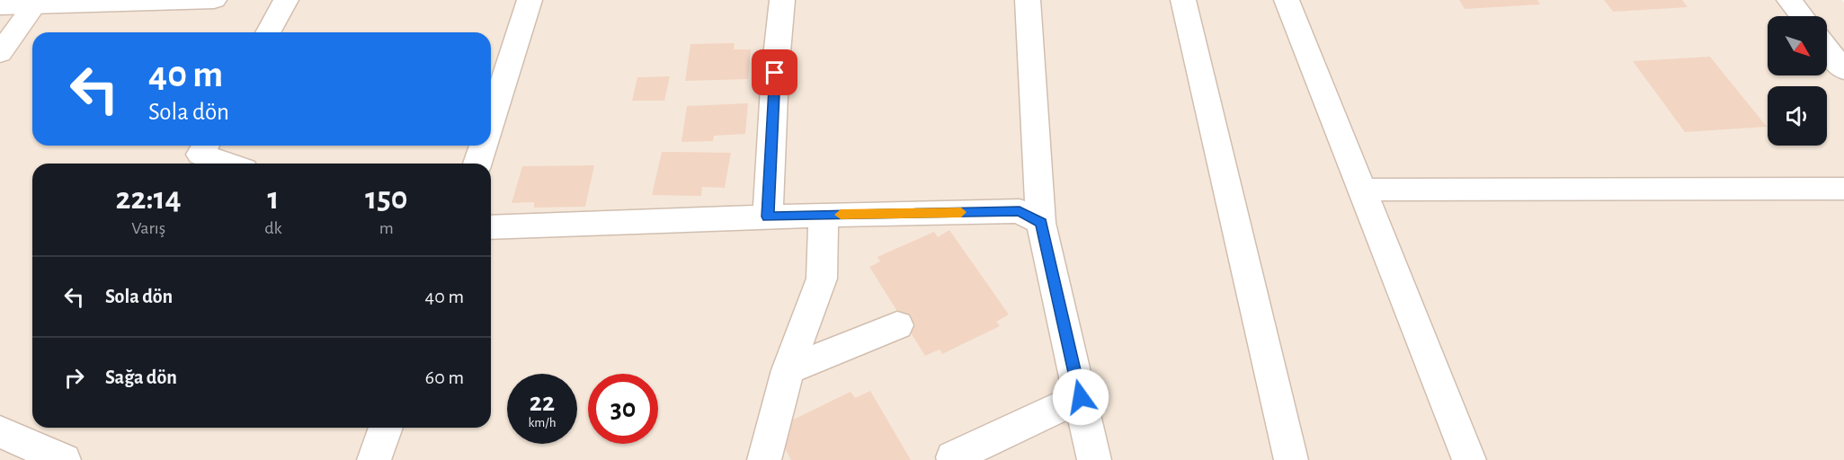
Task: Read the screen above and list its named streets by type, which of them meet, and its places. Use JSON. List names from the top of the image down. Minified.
{"north":"bottom right","page":{"turn":["40 m","Sola dön"],"eta":["22:14","Varış","1","dk","150","m"],"list":[{"name":"Sola dön","value":"40 m"},{"name":"Sağa dön","value":"60 m"}],"speed":"22 km/h","limit":"30"}}
